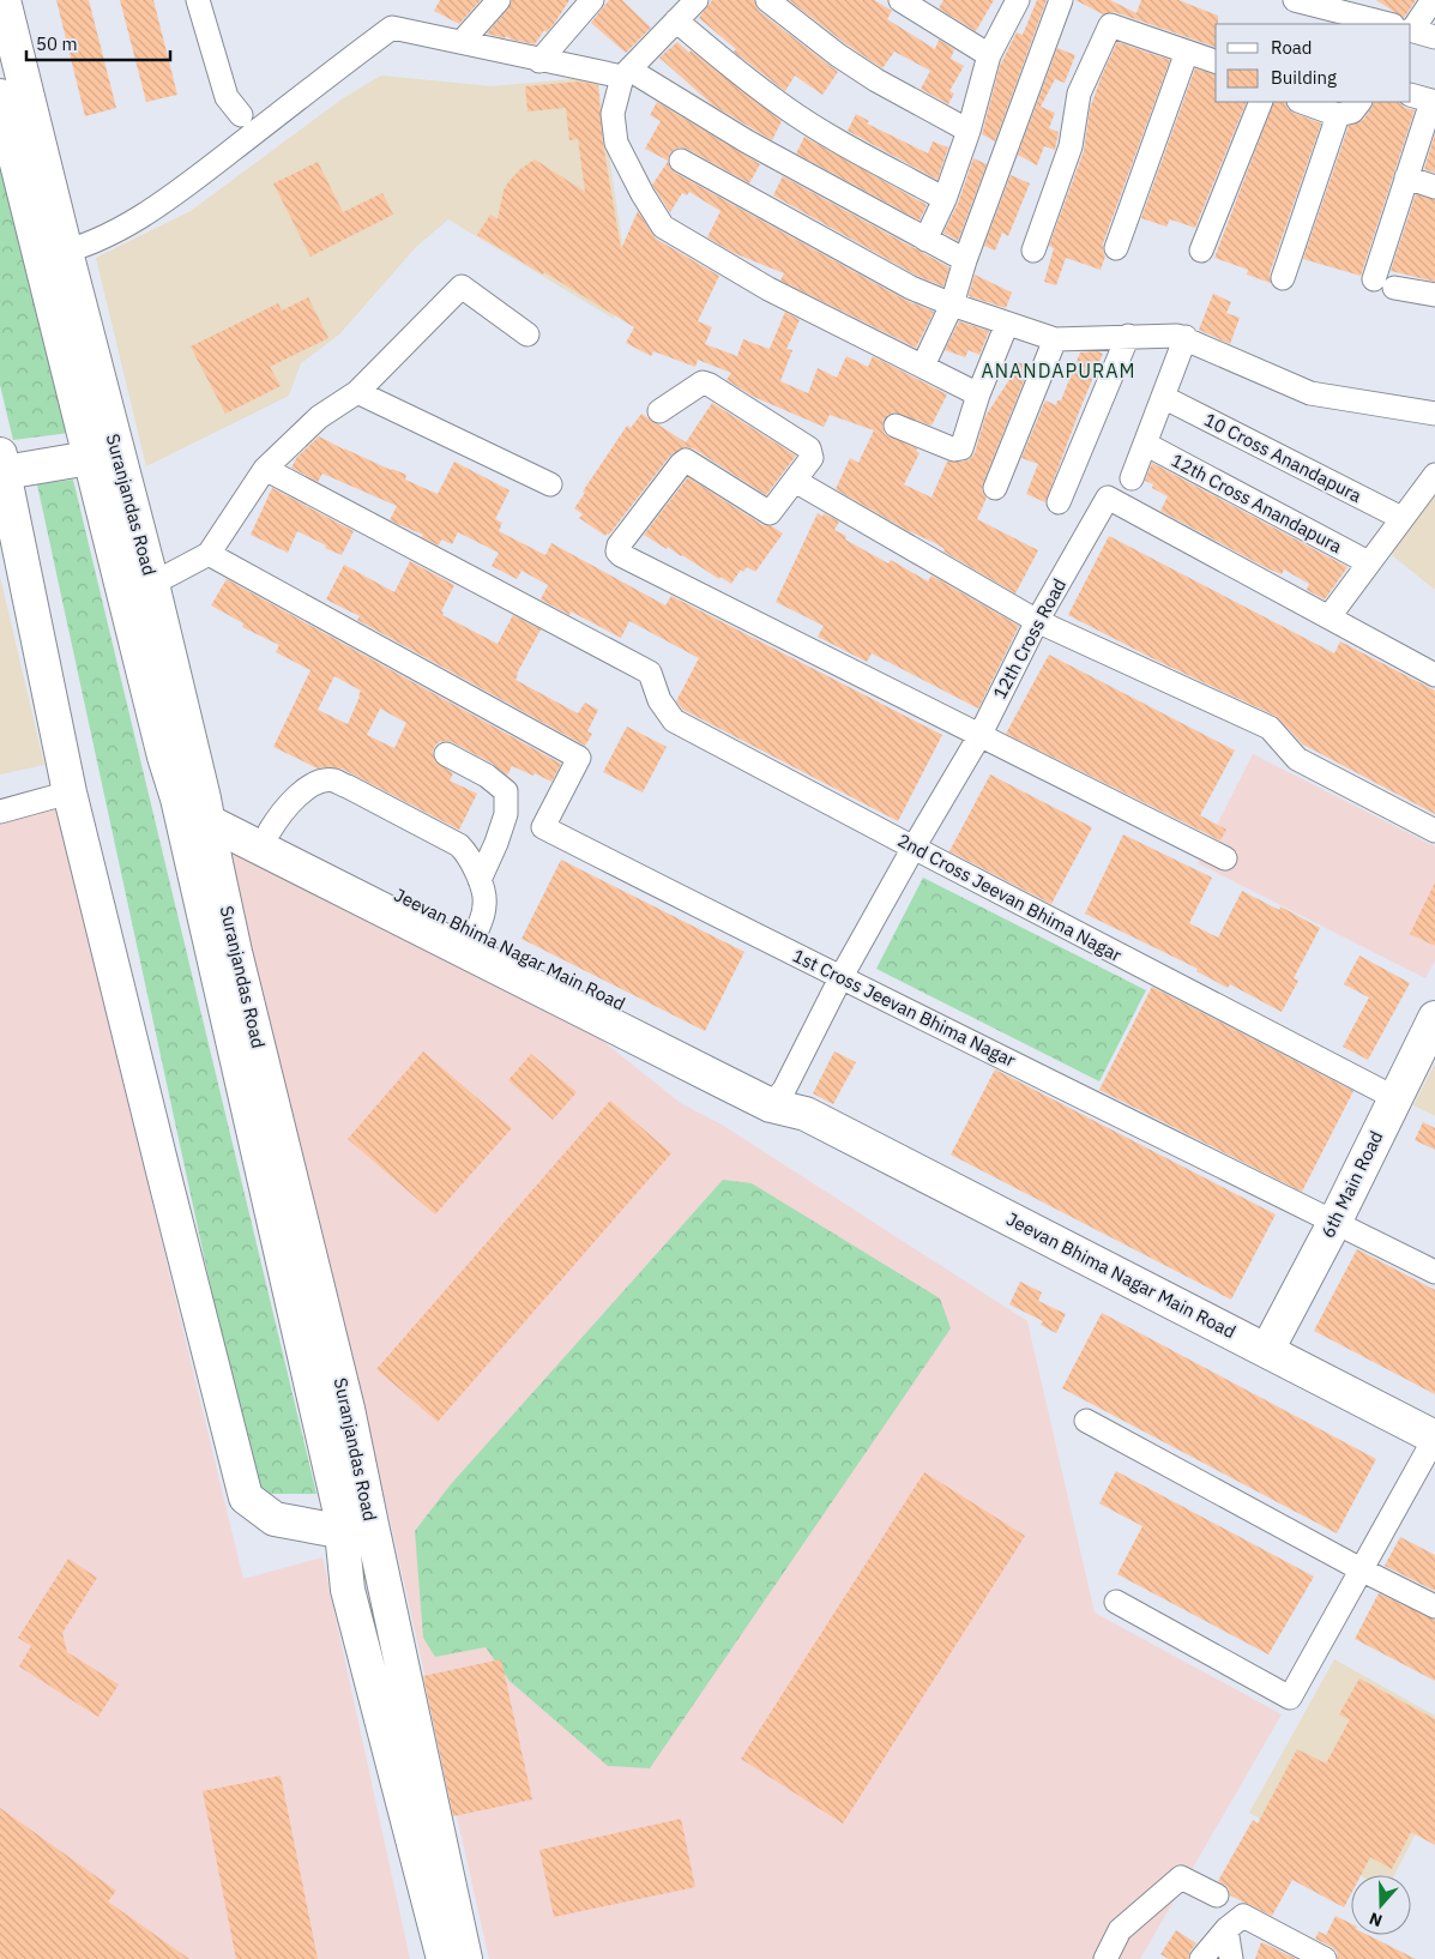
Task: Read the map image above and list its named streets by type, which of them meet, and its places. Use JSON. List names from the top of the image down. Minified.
{"streets":{"main road":["Suranjandas Road","Jeevan Bhima Nagar Main Road","6th Main Road"],"street":["10 Cross Anandapura","12th Cross Anandapura","12th Cross Road","2nd Cross Jeevan Bhima Nagar","1st Cross Jeevan Bhima Nagar"]},"crossings":[["Suranjandas Road","Jeevan Bhima Nagar Main Road"],["12th Cross Road","2nd Cross Jeevan Bhima Nagar"],["12th Cross Road","Jeevan Bhima Nagar Main Road"],["12th Cross Road","1st Cross Jeevan Bhima Nagar"],["2nd Cross Jeevan Bhima Nagar","6th Main Road"],["Jeevan Bhima Nagar Main Road","6th Main Road"],["1st Cross Jeevan Bhima Nagar","6th Main Road"]],"districts":["ANANDAPURAM"],"legend":["Road","Building"],"scale_bar":"50 m","north":"bottom"}
